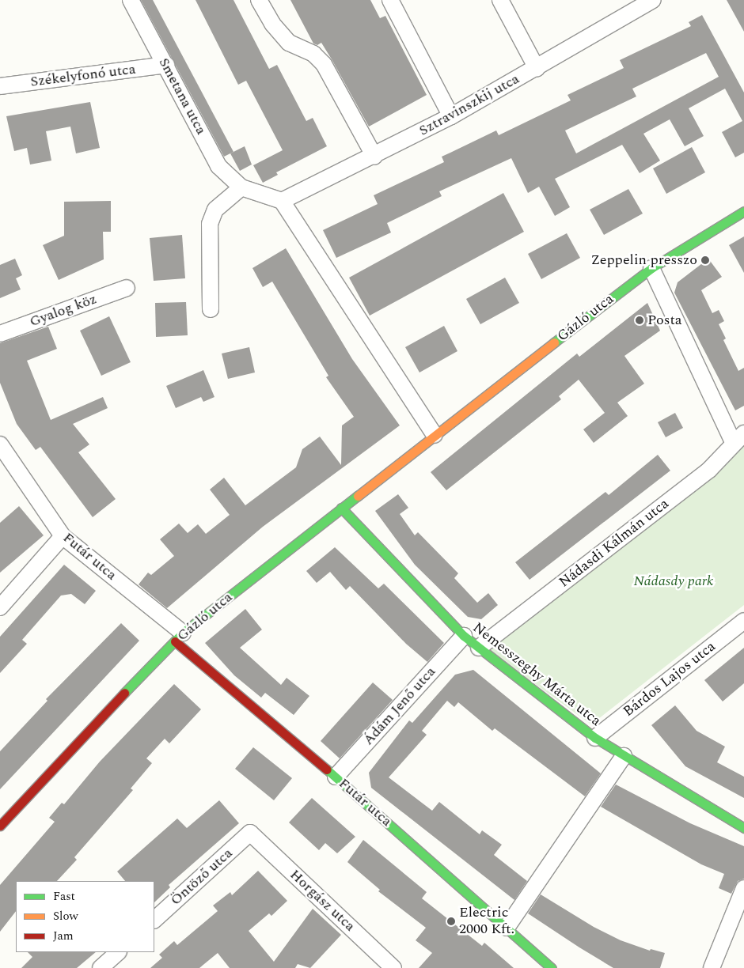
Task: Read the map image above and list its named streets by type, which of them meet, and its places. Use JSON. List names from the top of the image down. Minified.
{"streets":{"street":["Székelyfonó utca","Smetana utca","Sztravinszkij utca","Gyalog köz","Gázló utca","Nádasdi Kálmán utca","Futár utca","Nemesszeghy Márta utca","Bárdos Lajos utca","Ádám Jenő utca","Öntöző utca","Horgász utca"]},"crossings":[["Székelyfonó utca","Smetana utca"],["Smetana utca","Sztravinszkij utca"],["Gázló utca","Futár utca"],["Gázló utca","Nemesszeghy Márta utca"],["Nádasdi Kálmán utca","Nemesszeghy Márta utca"],["Futár utca","Ádám Jenő utca"],["Nemesszeghy Márta utca","Bárdos Lajos utca"],["Nemesszeghy Márta utca","Ádám Jenő utca"],["Öntöző utca","Horgász utca"]],"parks":["Nádasdy park"],"places":["Zeppelin presszo","Posta","Electric 2000 Kft."],"legend":["Fast","Slow","Jam"]}
